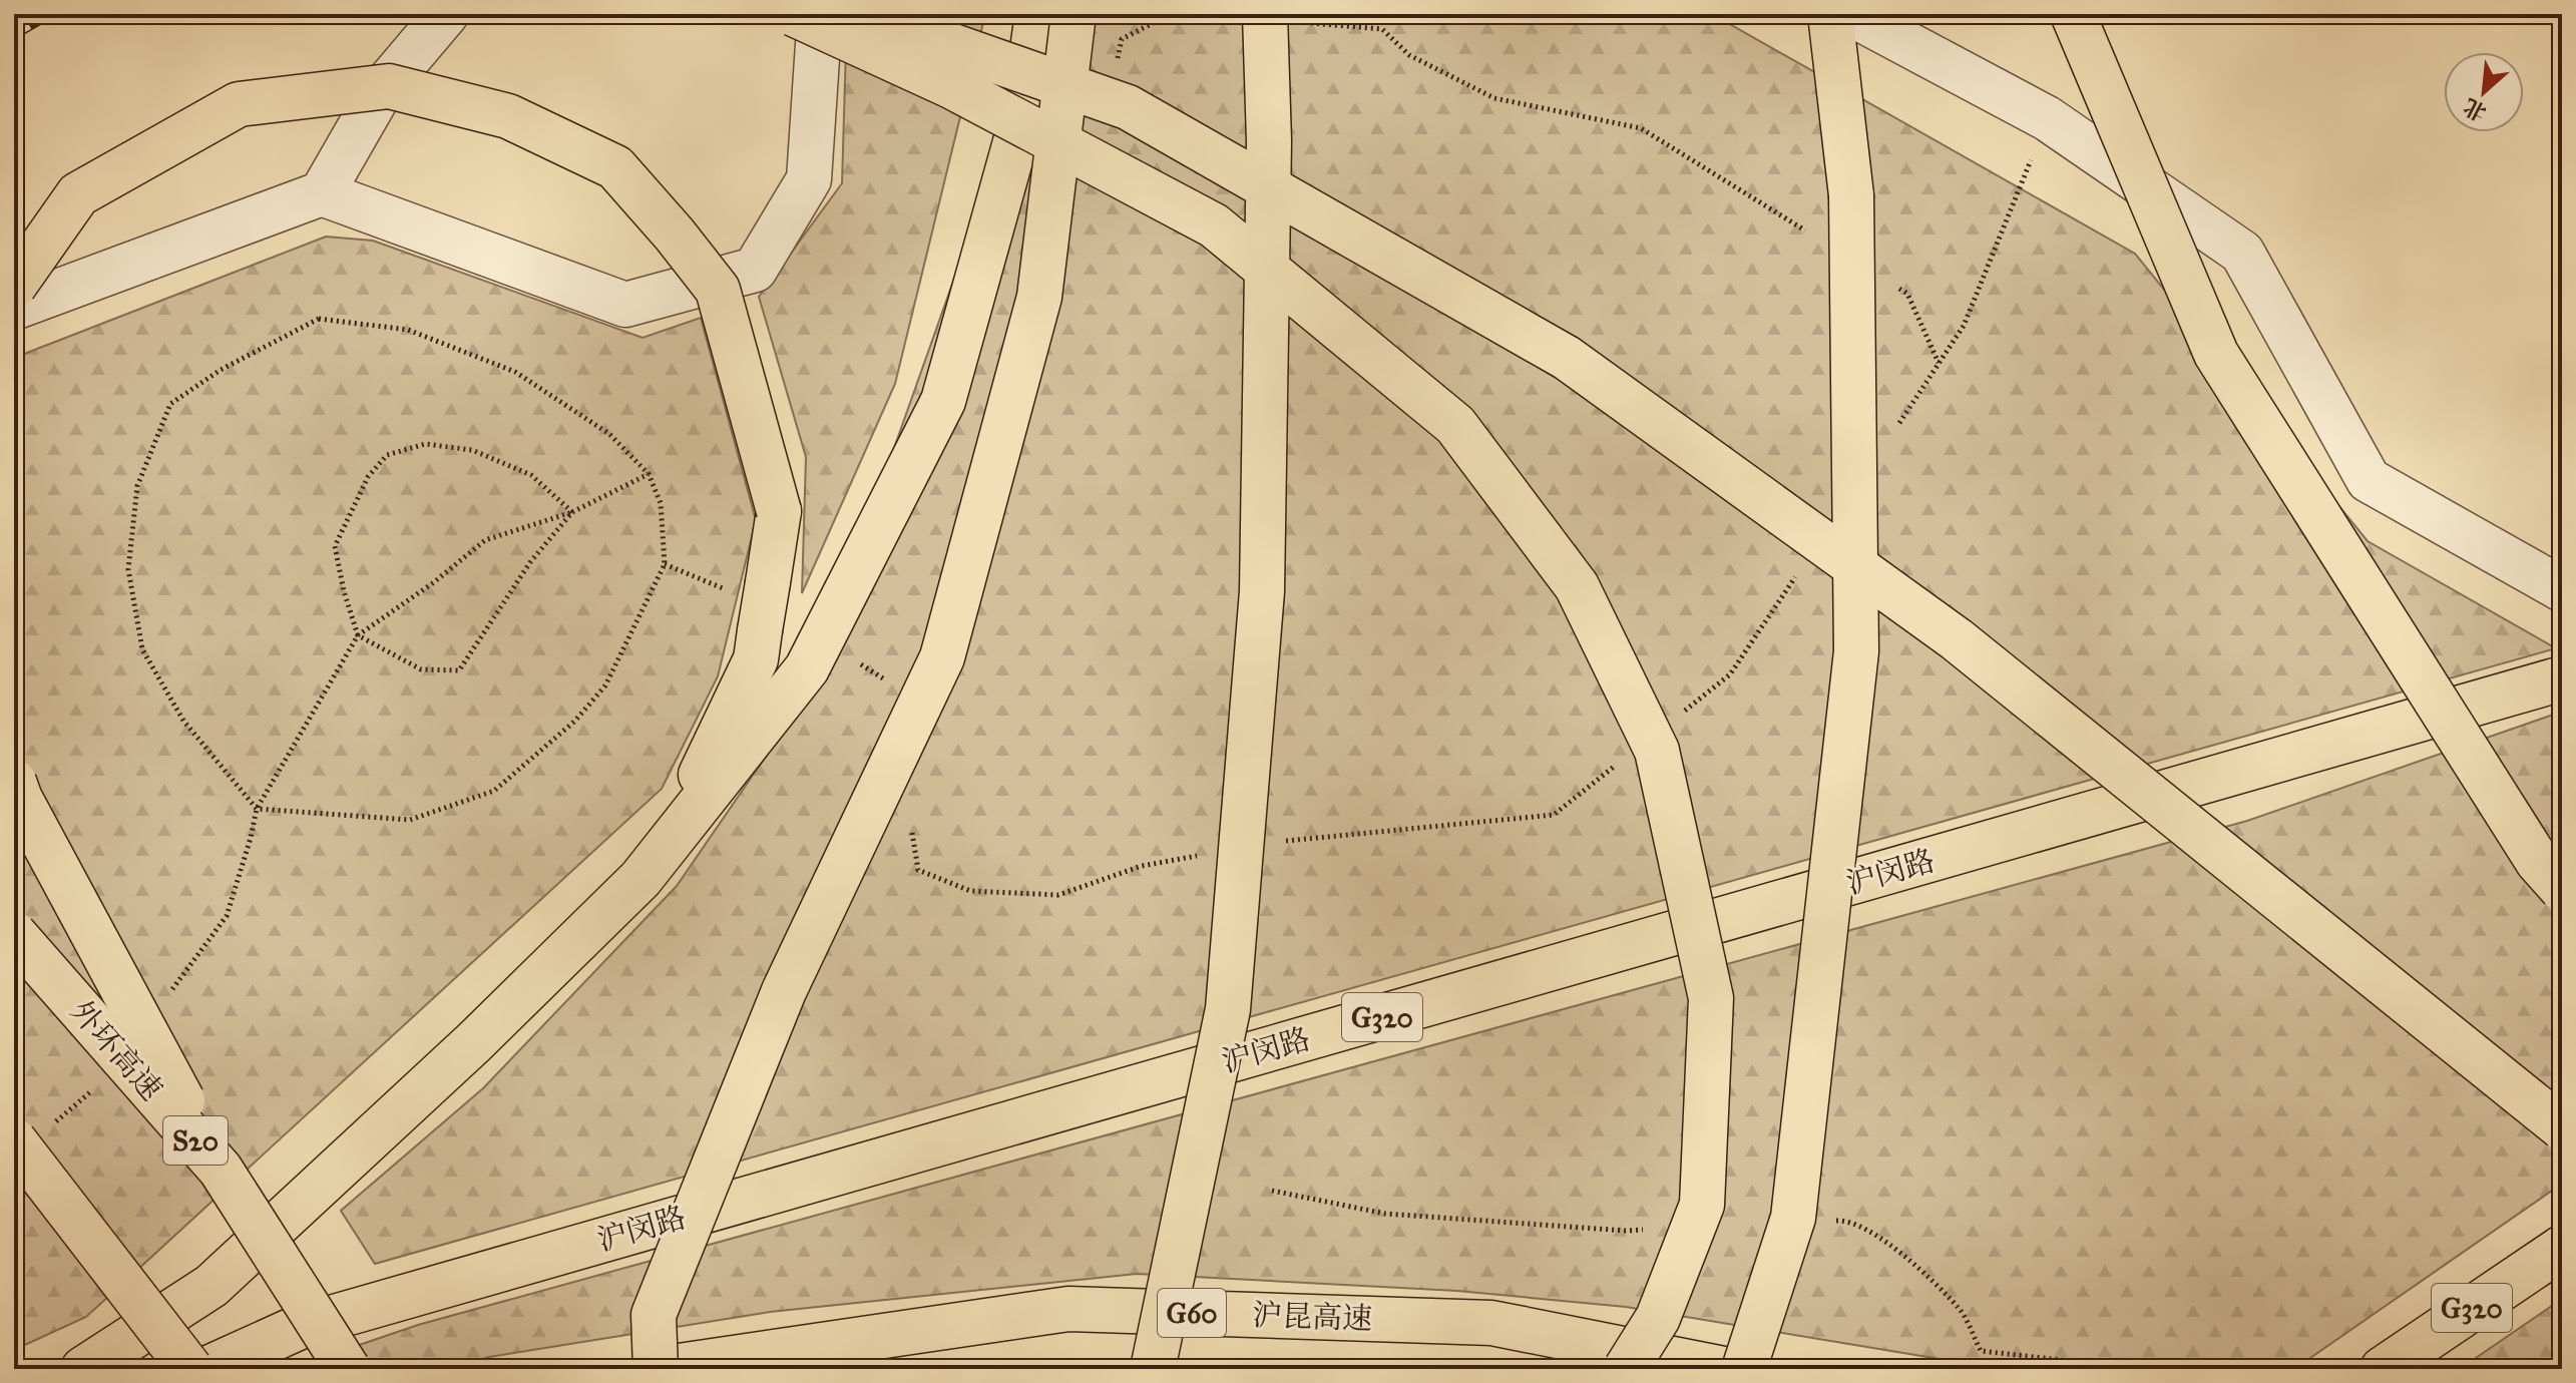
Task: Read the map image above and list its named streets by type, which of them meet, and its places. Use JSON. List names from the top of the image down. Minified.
{"streets":{"highway":["沪闵路","G320","外环高速","S20","G60","沪昆高速"]},"north":"bottom left"}
